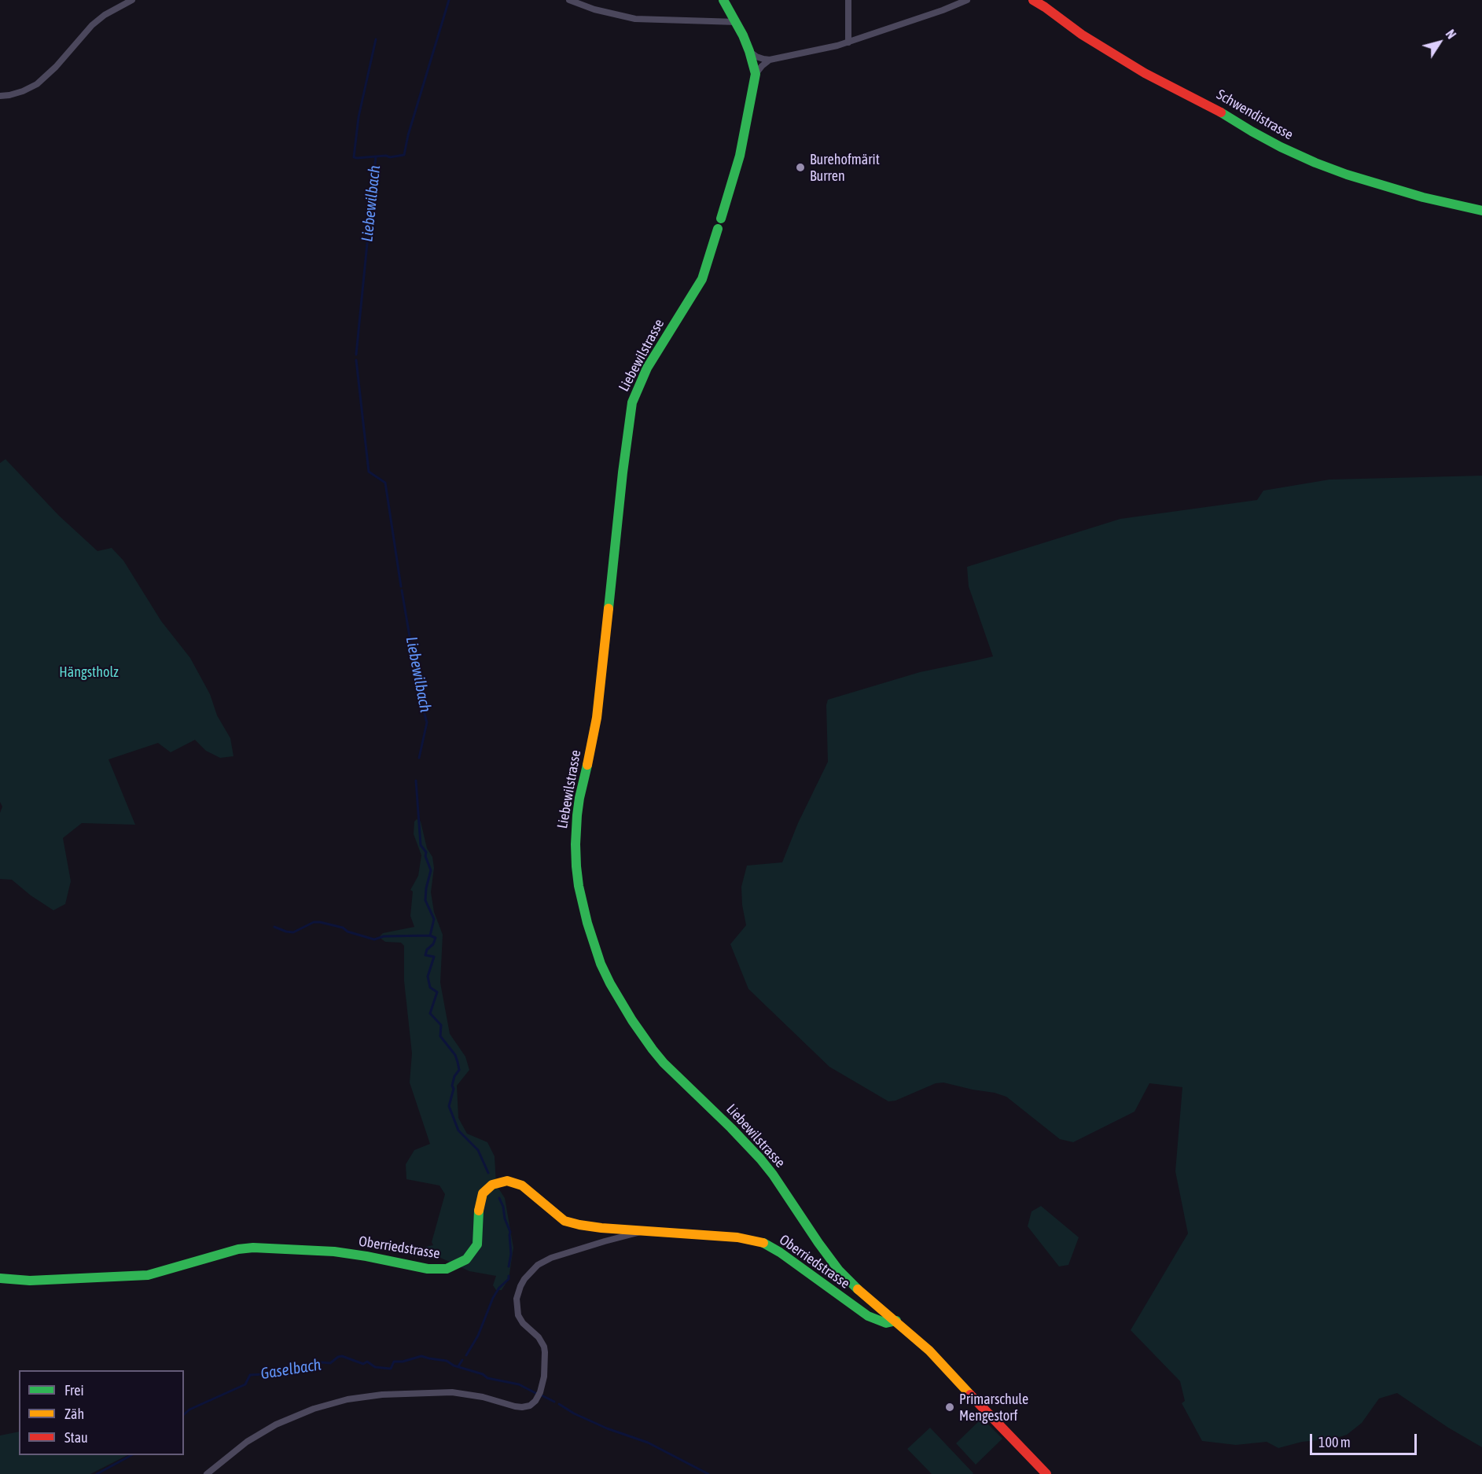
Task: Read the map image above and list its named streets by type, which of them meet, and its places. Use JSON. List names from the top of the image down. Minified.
{"streets":{"street":["Schwendistrasse","Liebewilstrasse","Oberriedstrasse"]},"crossings":[["Liebewilstrasse","Oberriedstrasse"]],"water":["Liebewilbach","Gaselbach"],"parks":["Hängstholz"],"places":["Burehofmärit Burren","Primarschule Mengestorf"],"legend":["Frei","Zäh","Stau"],"scale_bar":"100 m","north":"top right"}
